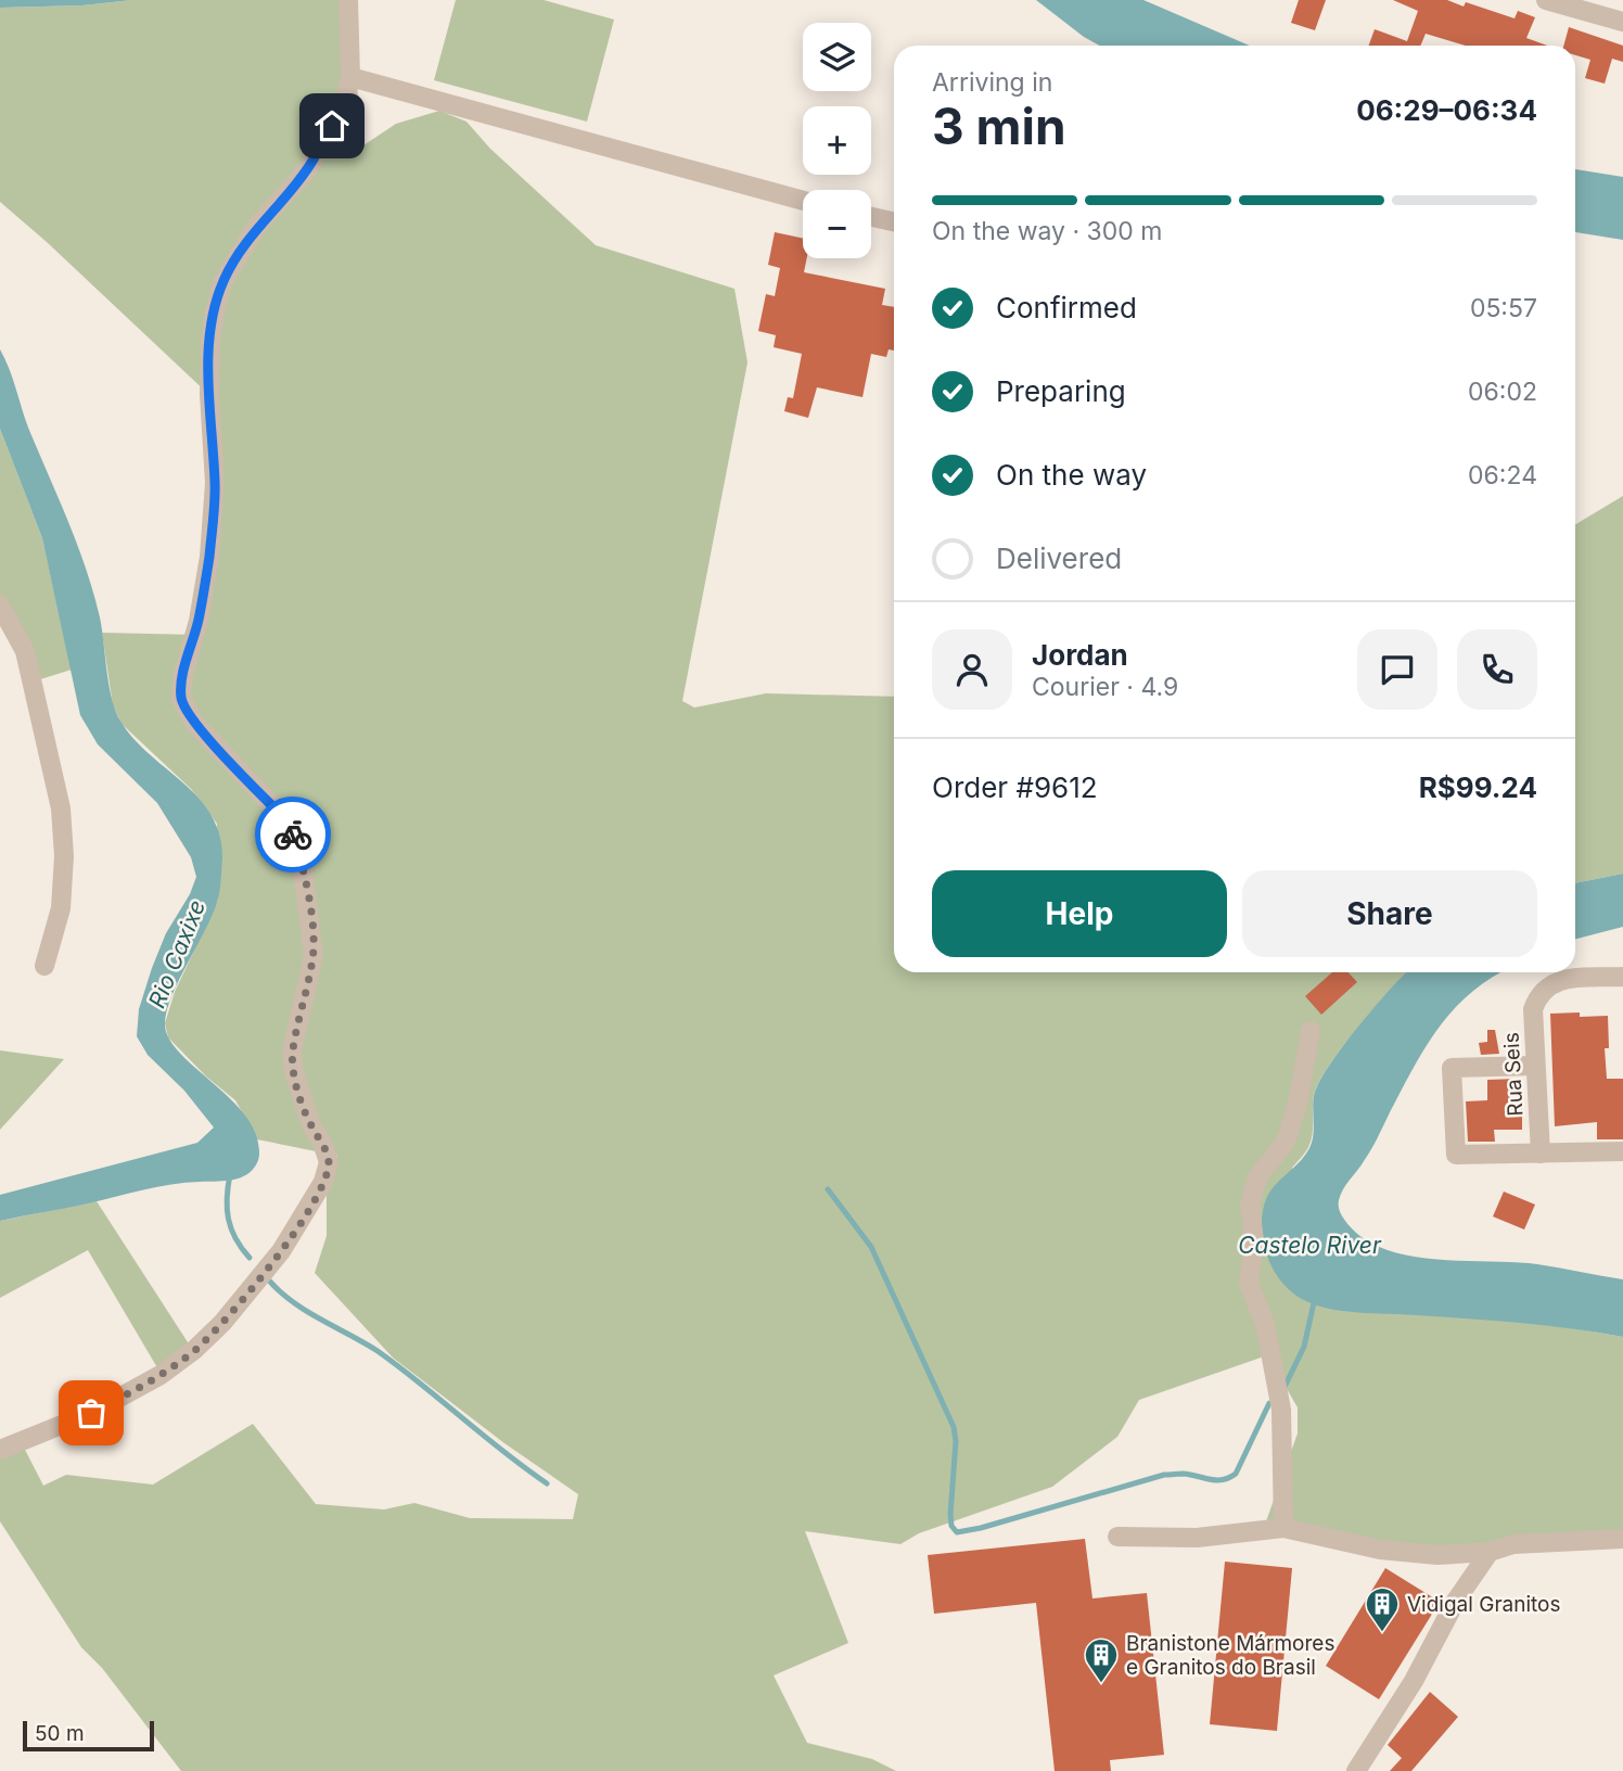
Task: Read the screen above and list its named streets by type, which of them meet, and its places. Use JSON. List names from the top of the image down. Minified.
{"streets":{"street":["Rua Seis"]},"water":["Rio Caxixe","Castelo River"],"places":{"building":["Vidigal Granitos","Branistone Mármores e Granitos do Brasil"]},"scale_bar":"50 m","page":{"map_buttons":["+","−"],"heading":["3 min","Arriving in","06:29–06:34"],"panel":["Jordan","Courier · 4.9","Order #9612","R$99.24"],"bar":"On the way · 300 m","list":[["Confirmed","05:57"],["Preparing","06:02"],["On the way","06:24"],"Delivered"],"buttons":["Help","Share"],"scale":"50 m"}}
